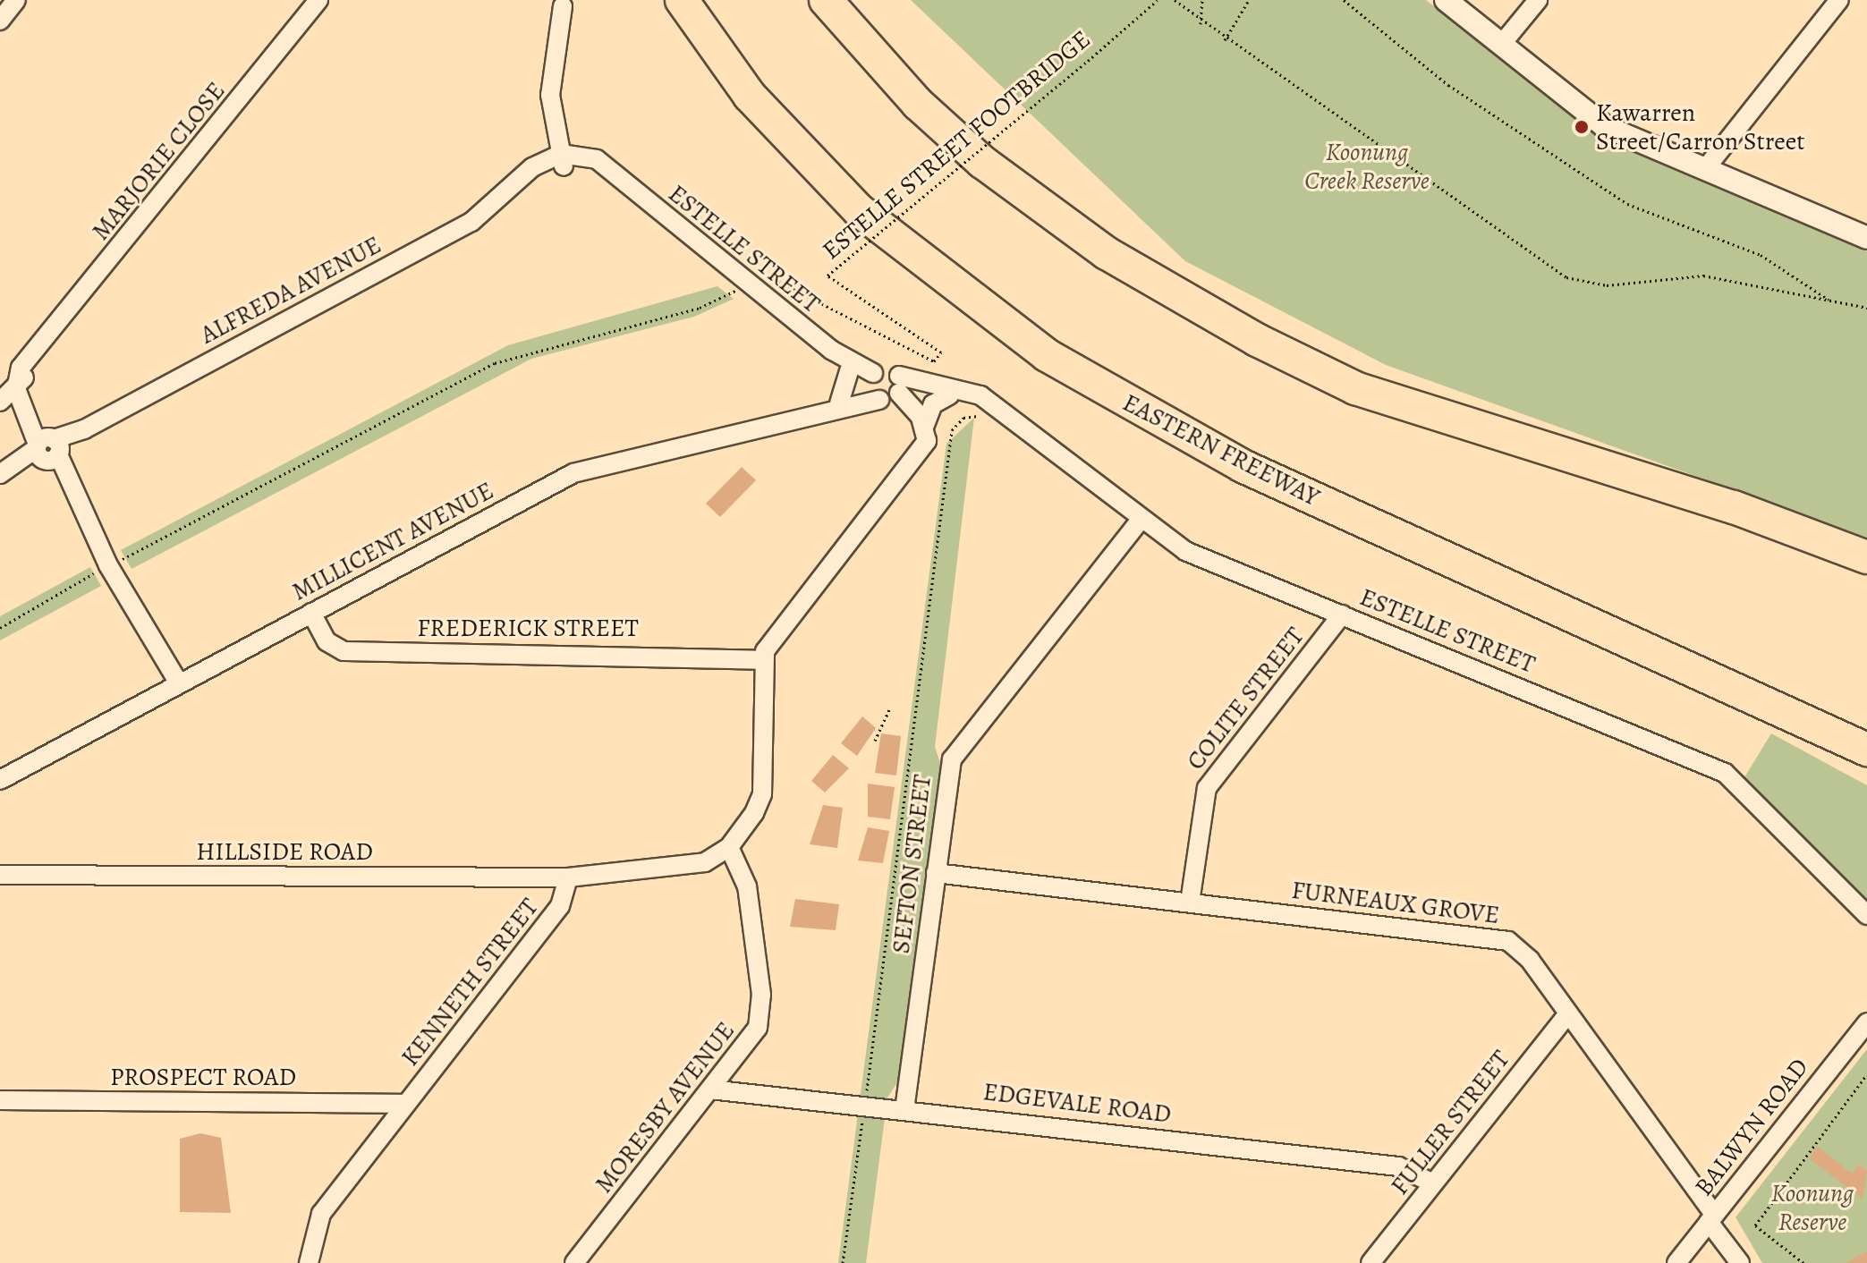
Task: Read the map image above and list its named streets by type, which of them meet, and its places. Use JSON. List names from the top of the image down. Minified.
{"streets":{"highway":["EASTERN FREEWAY"],"street":["MARJORIE CLOSE","ESTELLE STREET","ALFREDA AVENUE","MILLICENT AVENUE","FREDERICK STREET","COLITE STREET","HILLSIDE ROAD","SEFTON STREET","FURNEAUX GROVE","KENNETH STREET","PROSPECT ROAD","EDGEVALE ROAD","MORESBY AVENUE","FULLER STREET","BALWYN ROAD"],"path":["ESTELLE STREET FOOTBRIDGE"]},"crossings":[["ESTELLE STREET FOOTBRIDGE","ESTELLE STREET"],["ESTELLE STREET","ALFREDA AVENUE"],["ESTELLE STREET","MILLICENT AVENUE"],["ESTELLE STREET","COLITE STREET"],["ESTELLE STREET","SEFTON STREET"],["MILLICENT AVENUE","FREDERICK STREET"],["COLITE STREET","FURNEAUX GROVE"],["HILLSIDE ROAD","KENNETH STREET"],["SEFTON STREET","FURNEAUX GROVE"],["SEFTON STREET","EDGEVALE ROAD"],["FURNEAUX GROVE","FULLER STREET"],["FURNEAUX GROVE","BALWYN ROAD"],["KENNETH STREET","PROSPECT ROAD"],["EDGEVALE ROAD","MORESBY AVENUE"],["EDGEVALE ROAD","FULLER STREET"]],"parks":["Koonung Creek Reserve","Koonung Reserve"],"places":["Kawarren Street/Carron Street"]}
